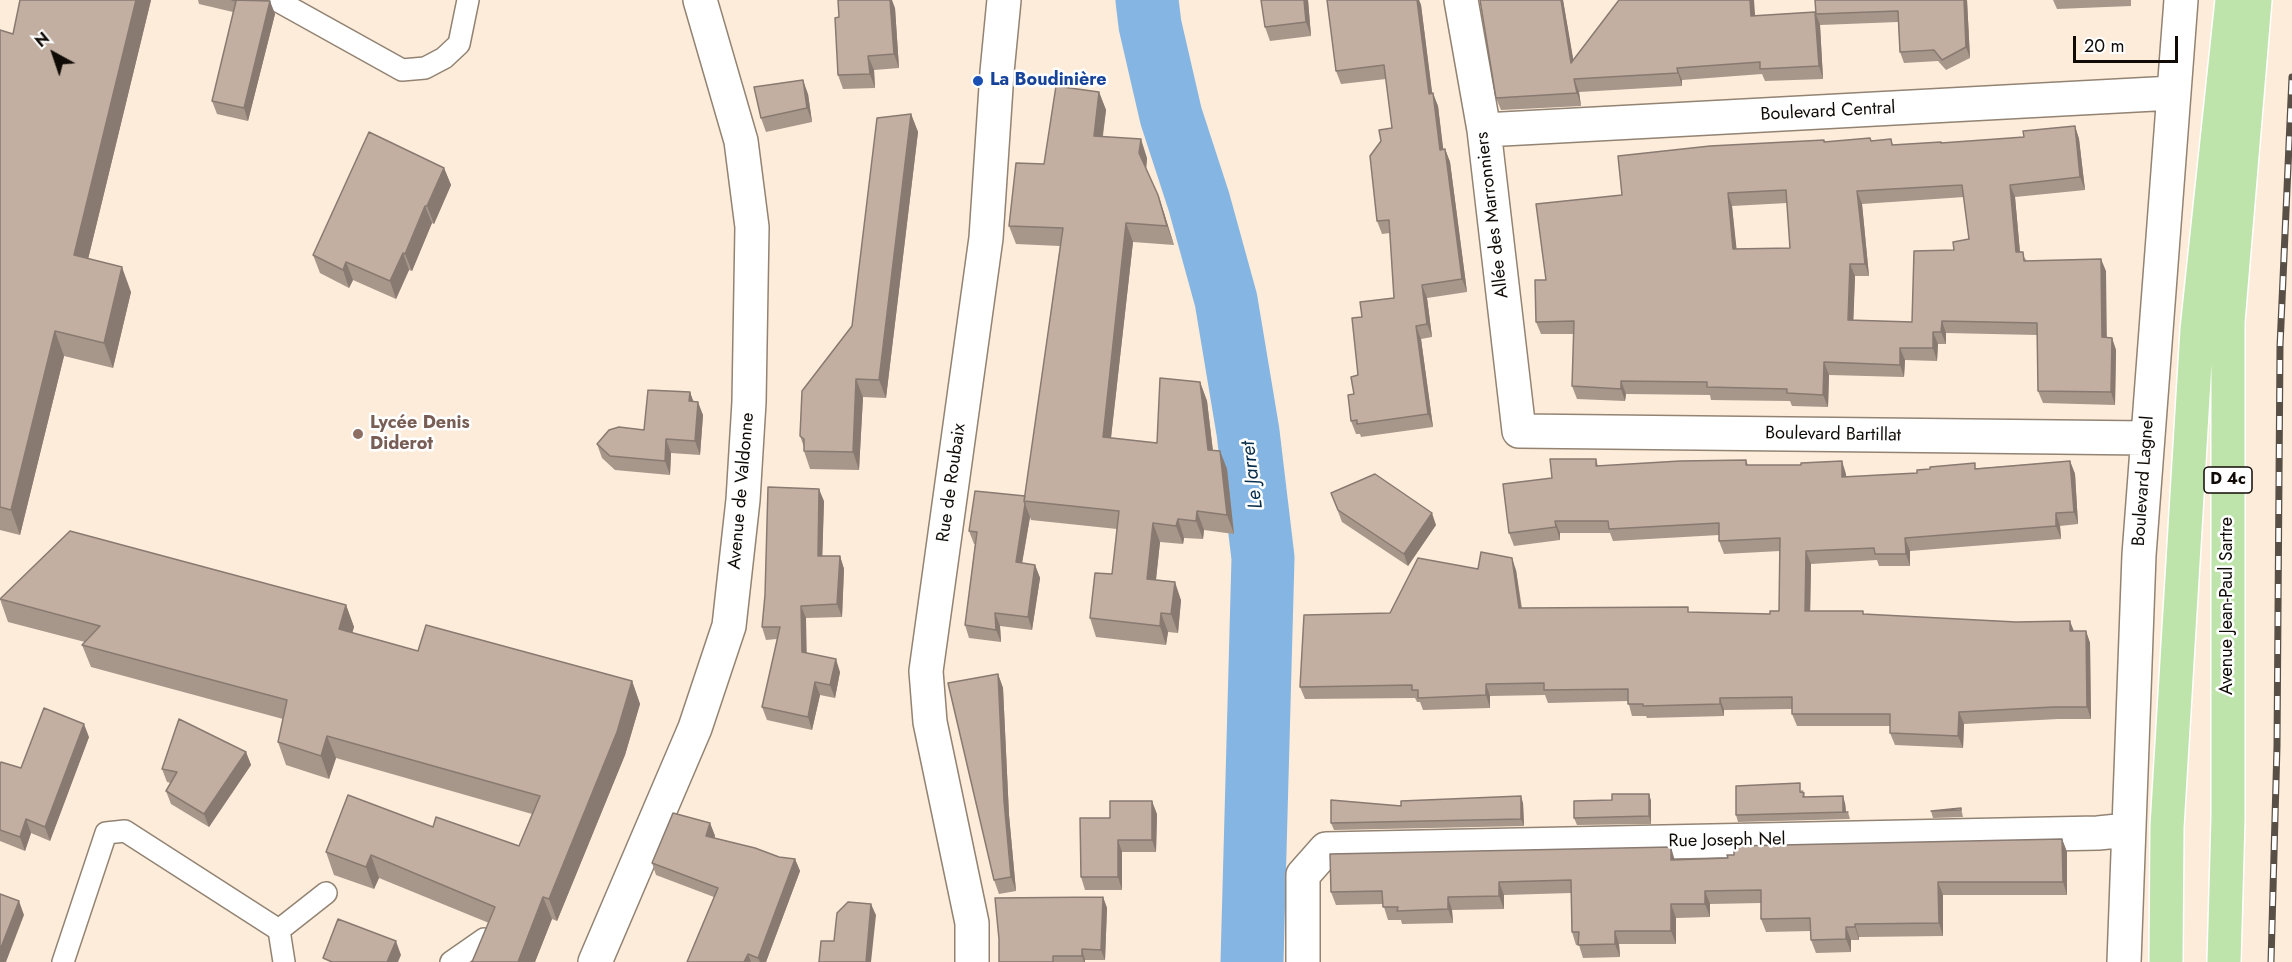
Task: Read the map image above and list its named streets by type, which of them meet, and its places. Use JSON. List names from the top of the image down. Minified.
{"streets":{"highway":["D 4c","Avenue Jean-Paul Sartre"],"street":["Boulevard Central","Allée des Marronniers","Boulevard Bartillat","Boulevard Lagnel","Rue de Roubaix","Avenue de Valdonne","Rue Joseph Nel"]},"crossings":[["Boulevard Central","Allée des Marronniers"],["Boulevard Central","Boulevard Lagnel"],["Allée des Marronniers","Boulevard Bartillat"],["Boulevard Bartillat","Boulevard Lagnel"],["Boulevard Lagnel","Rue Joseph Nel"]],"water":["Le Jarret"],"places":["La Boudinière","Lycée Denis Diderot"],"scale_bar":"20 m","north":"top left"}
